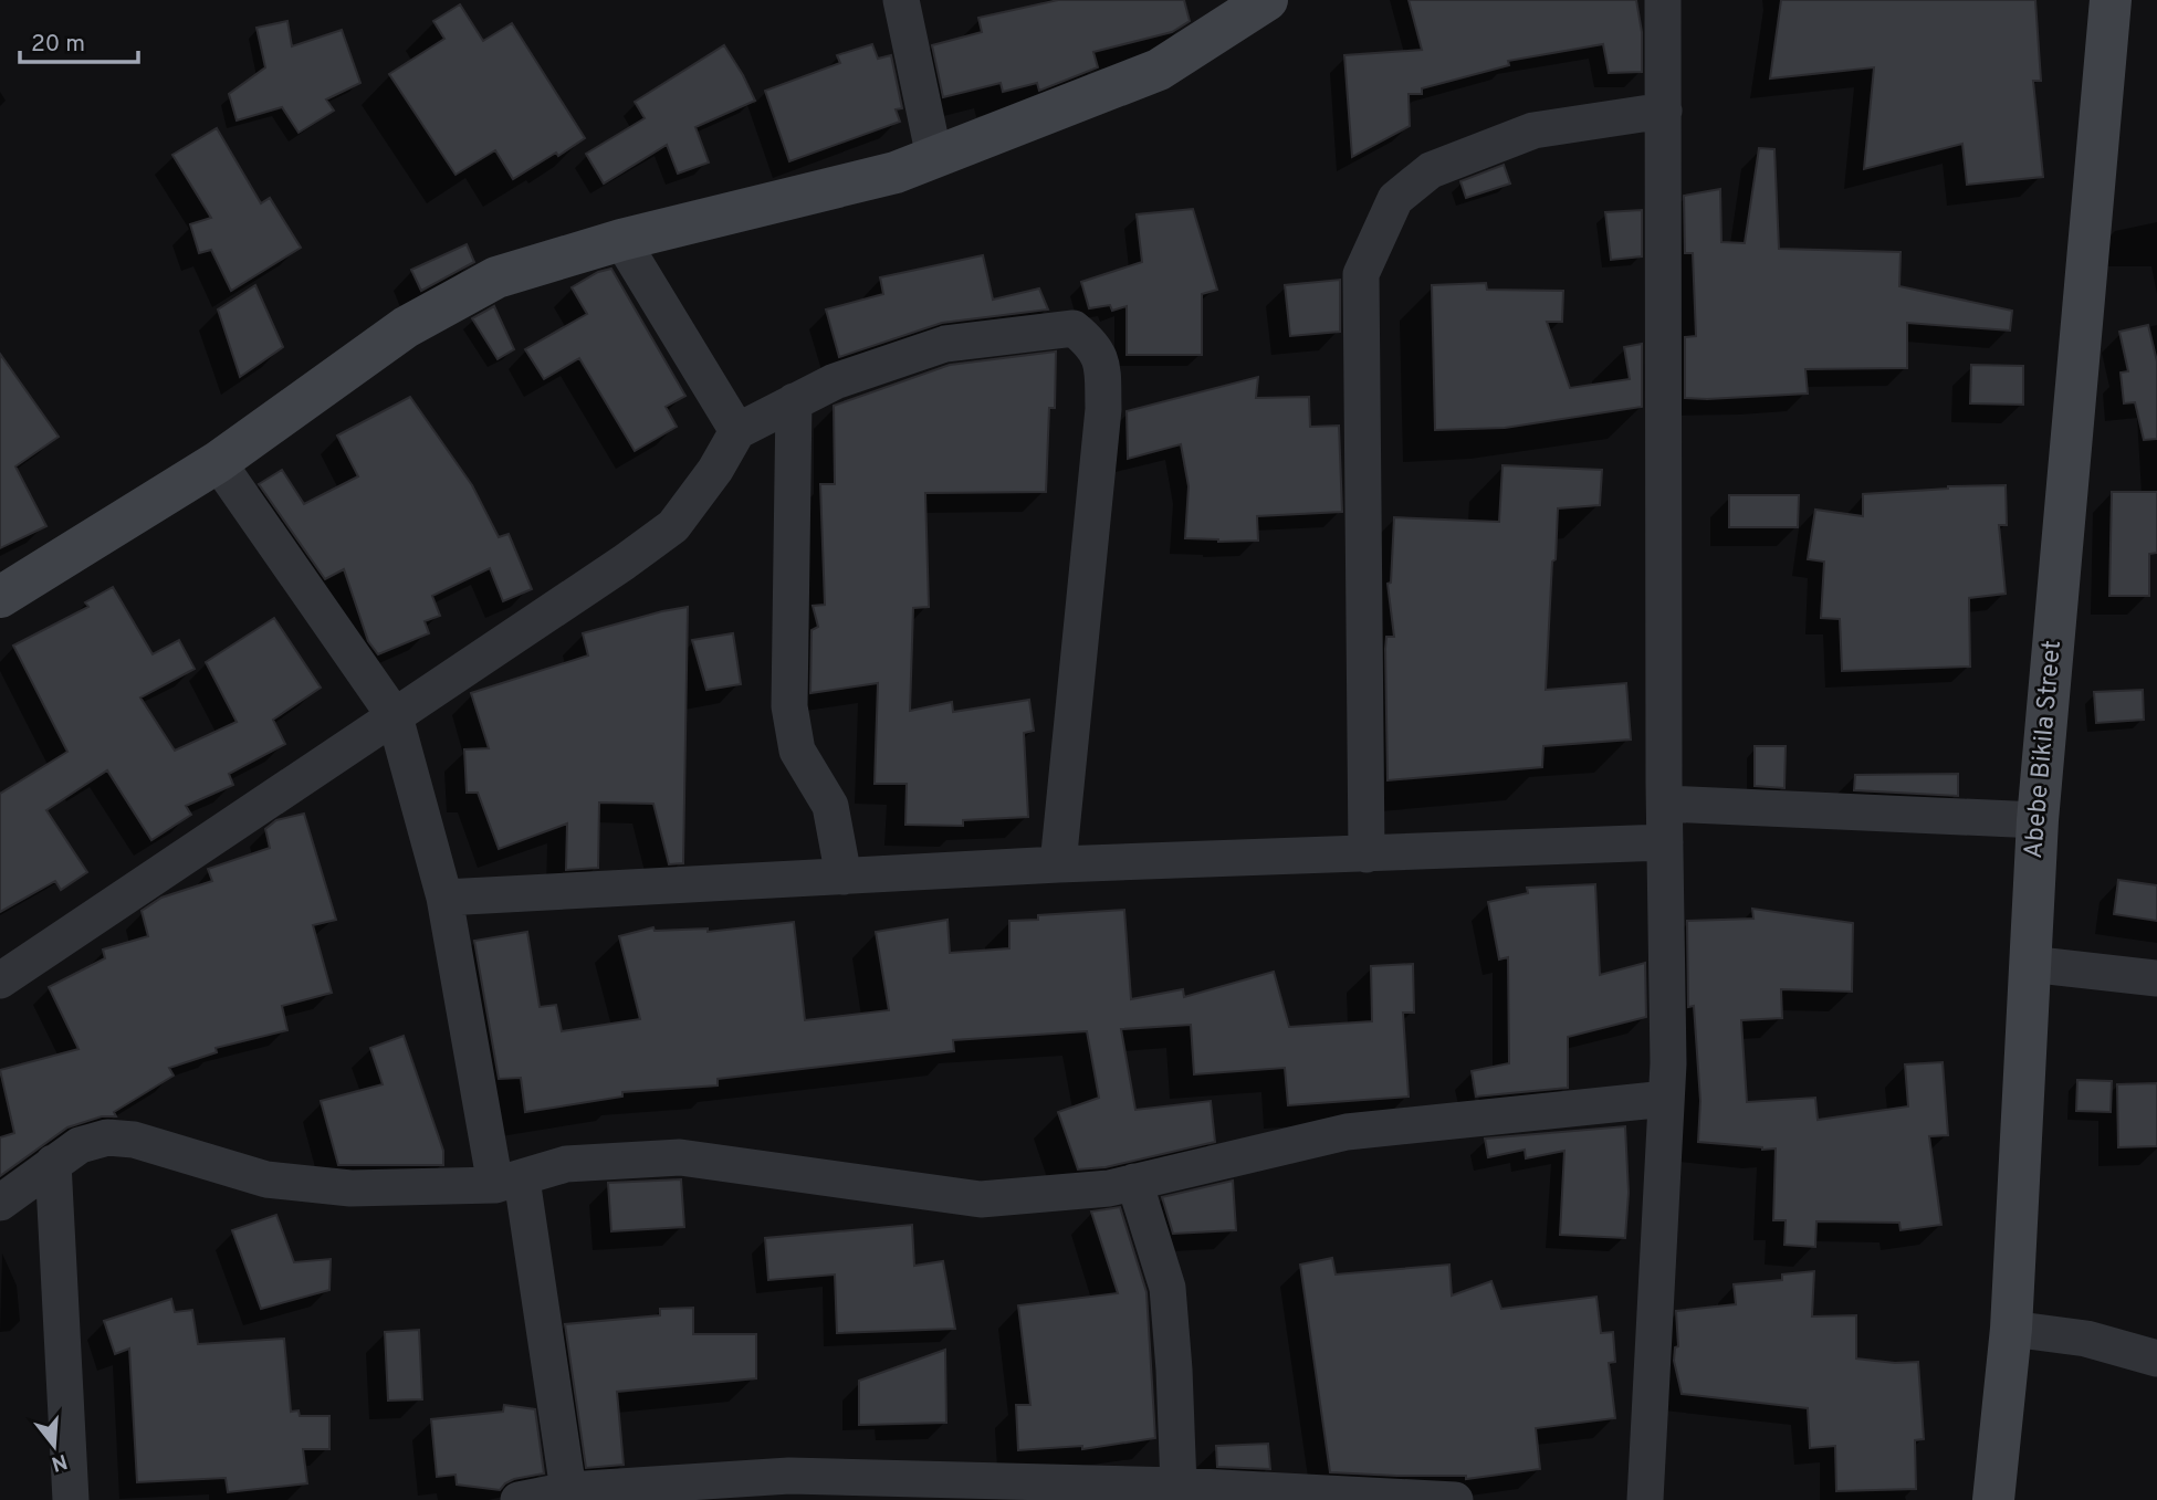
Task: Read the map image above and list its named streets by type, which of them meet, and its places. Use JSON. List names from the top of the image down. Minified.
{"streets":{"main road":["Abebe Bikila Street"]},"scale_bar":"20 m","north":"bottom"}
